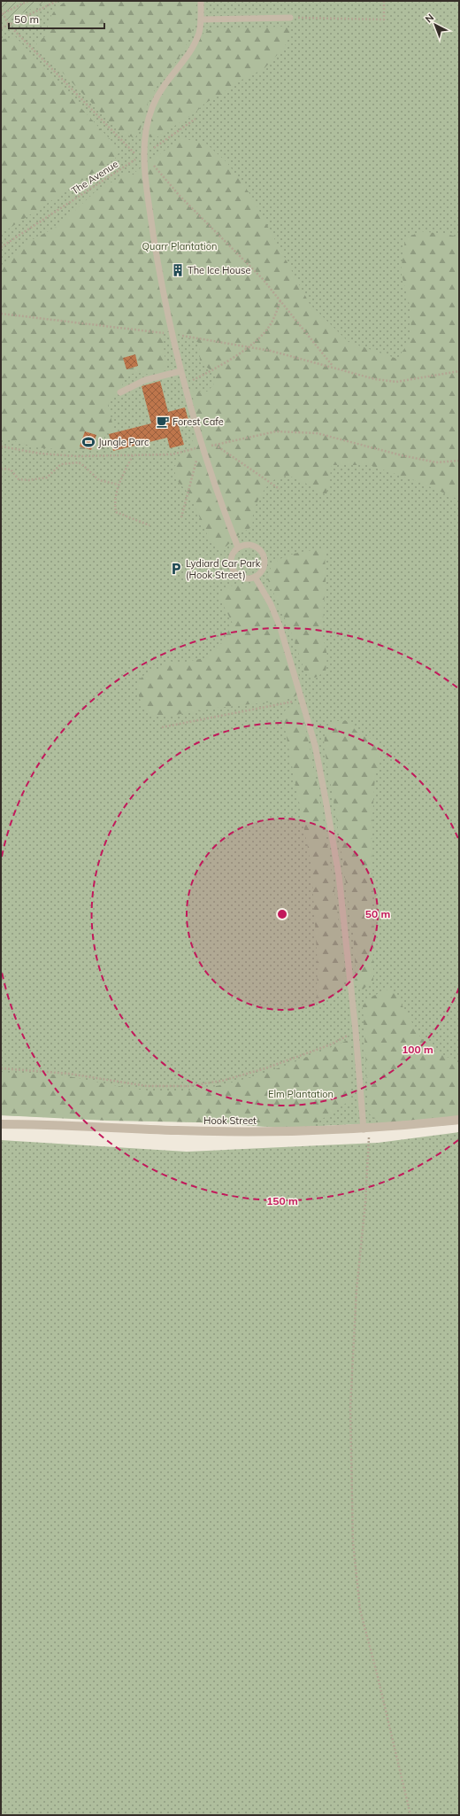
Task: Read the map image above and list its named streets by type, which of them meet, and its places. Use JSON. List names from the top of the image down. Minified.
{"streets":{"street":["Hook Street"],"path":["The Avenue"]},"parks":["Quarr Plantation","Elm Plantation"],"places":{"building":["The Ice House"],"cafe":["Forest Cafe"],"sports":["Jungle Parc"],"parking":["Lydiard Car Park (Hook Street)"]},"scale_bar":"50 m","north":"top left","rings":["50 m","100 m","150 m"]}
